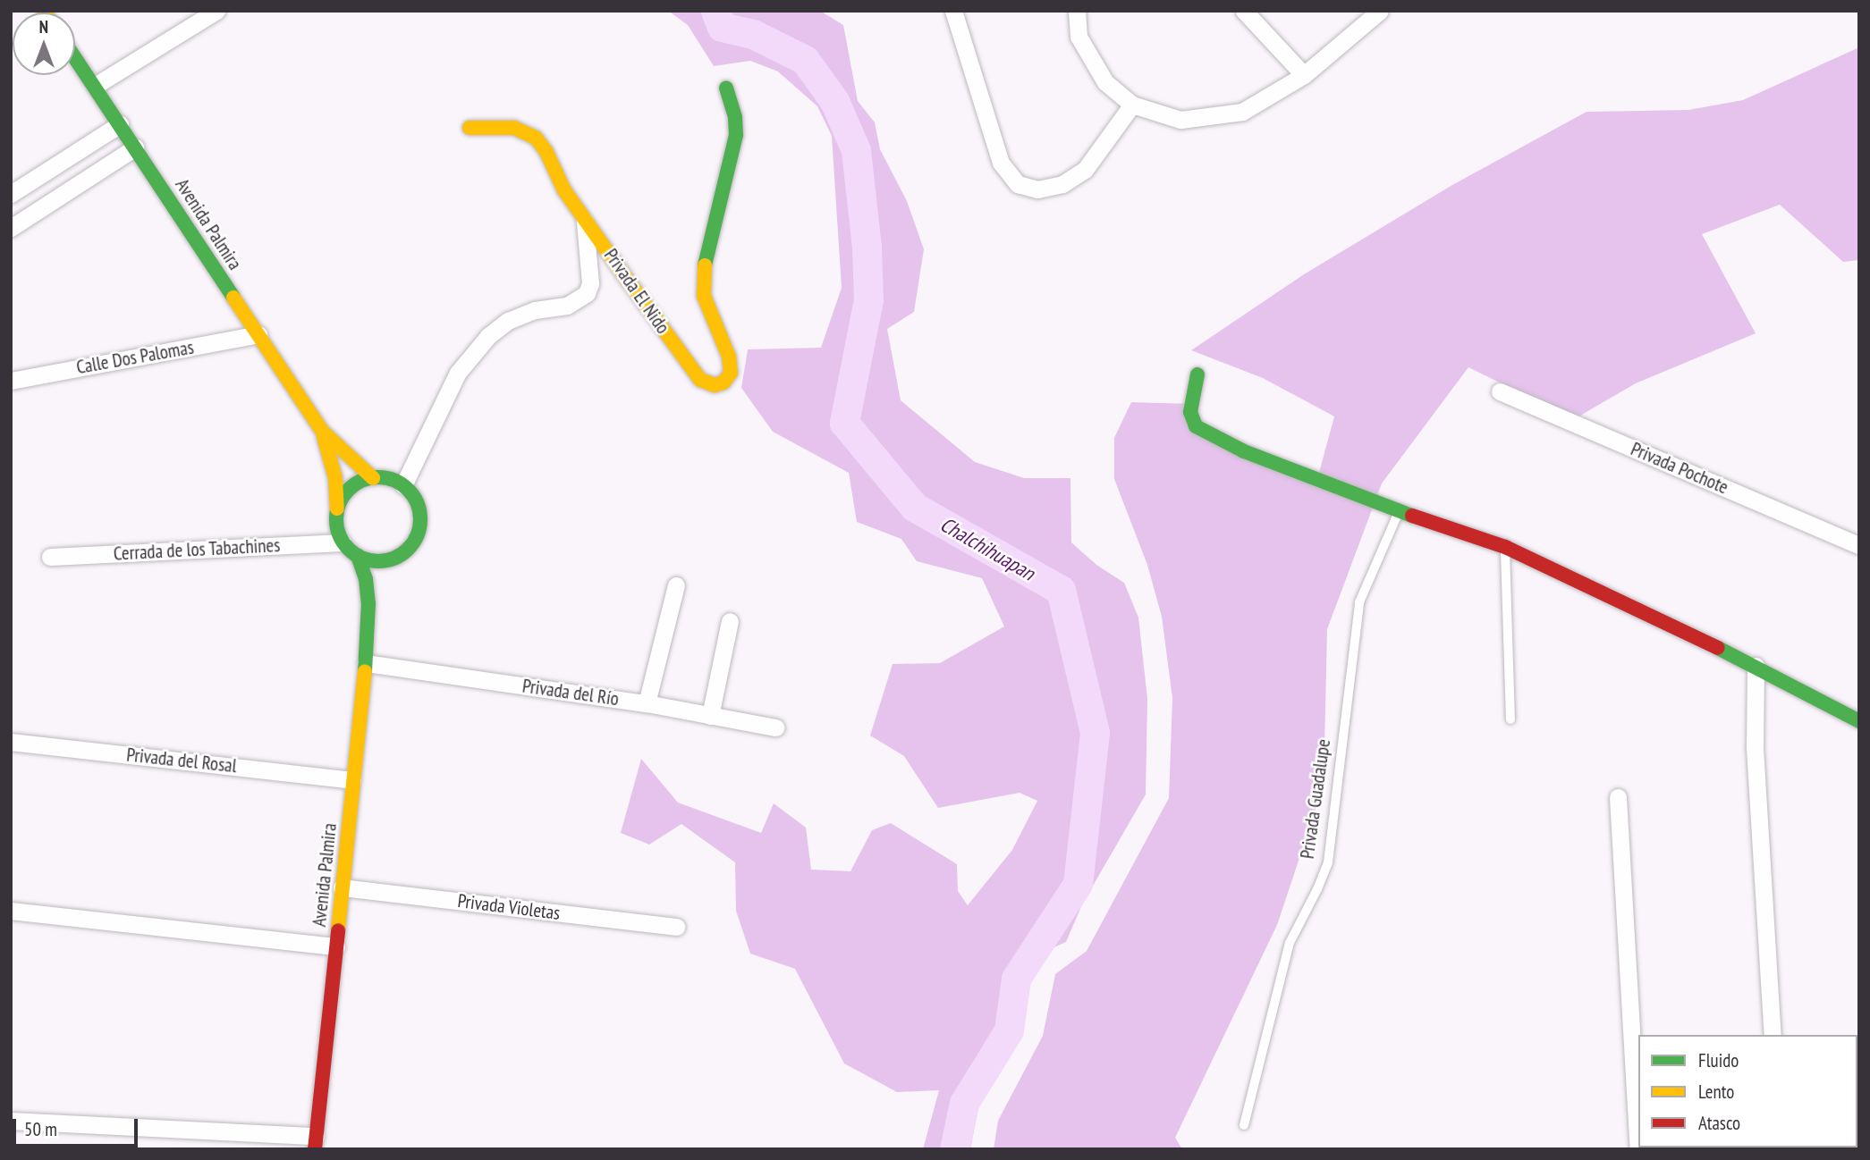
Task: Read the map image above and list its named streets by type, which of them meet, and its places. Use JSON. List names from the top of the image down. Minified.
{"streets":{"main road":["Avenida Palmira","Privada El Nido"],"street":["Calle Dos Palomas","Privada Pochote","Cerrada de los Tabachines","Privada del Río","Privada del Rosal","Privada Violetas"],"lane":["Privada Guadalupe"]},"crossings":[["Avenida Palmira","Privada El Nido"],["Avenida Palmira","Calle Dos Palomas"],["Avenida Palmira","Cerrada de los Tabachines"],["Avenida Palmira","Privada del Río"],["Avenida Palmira","Privada del Rosal"],["Avenida Palmira","Privada Violetas"],["Privada El Nido","Cerrada de los Tabachines"]],"water":["Chalchihuapan"],"legend":["Fluido","Lento","Atasco"],"scale_bar":"50 m","north":"top"}
